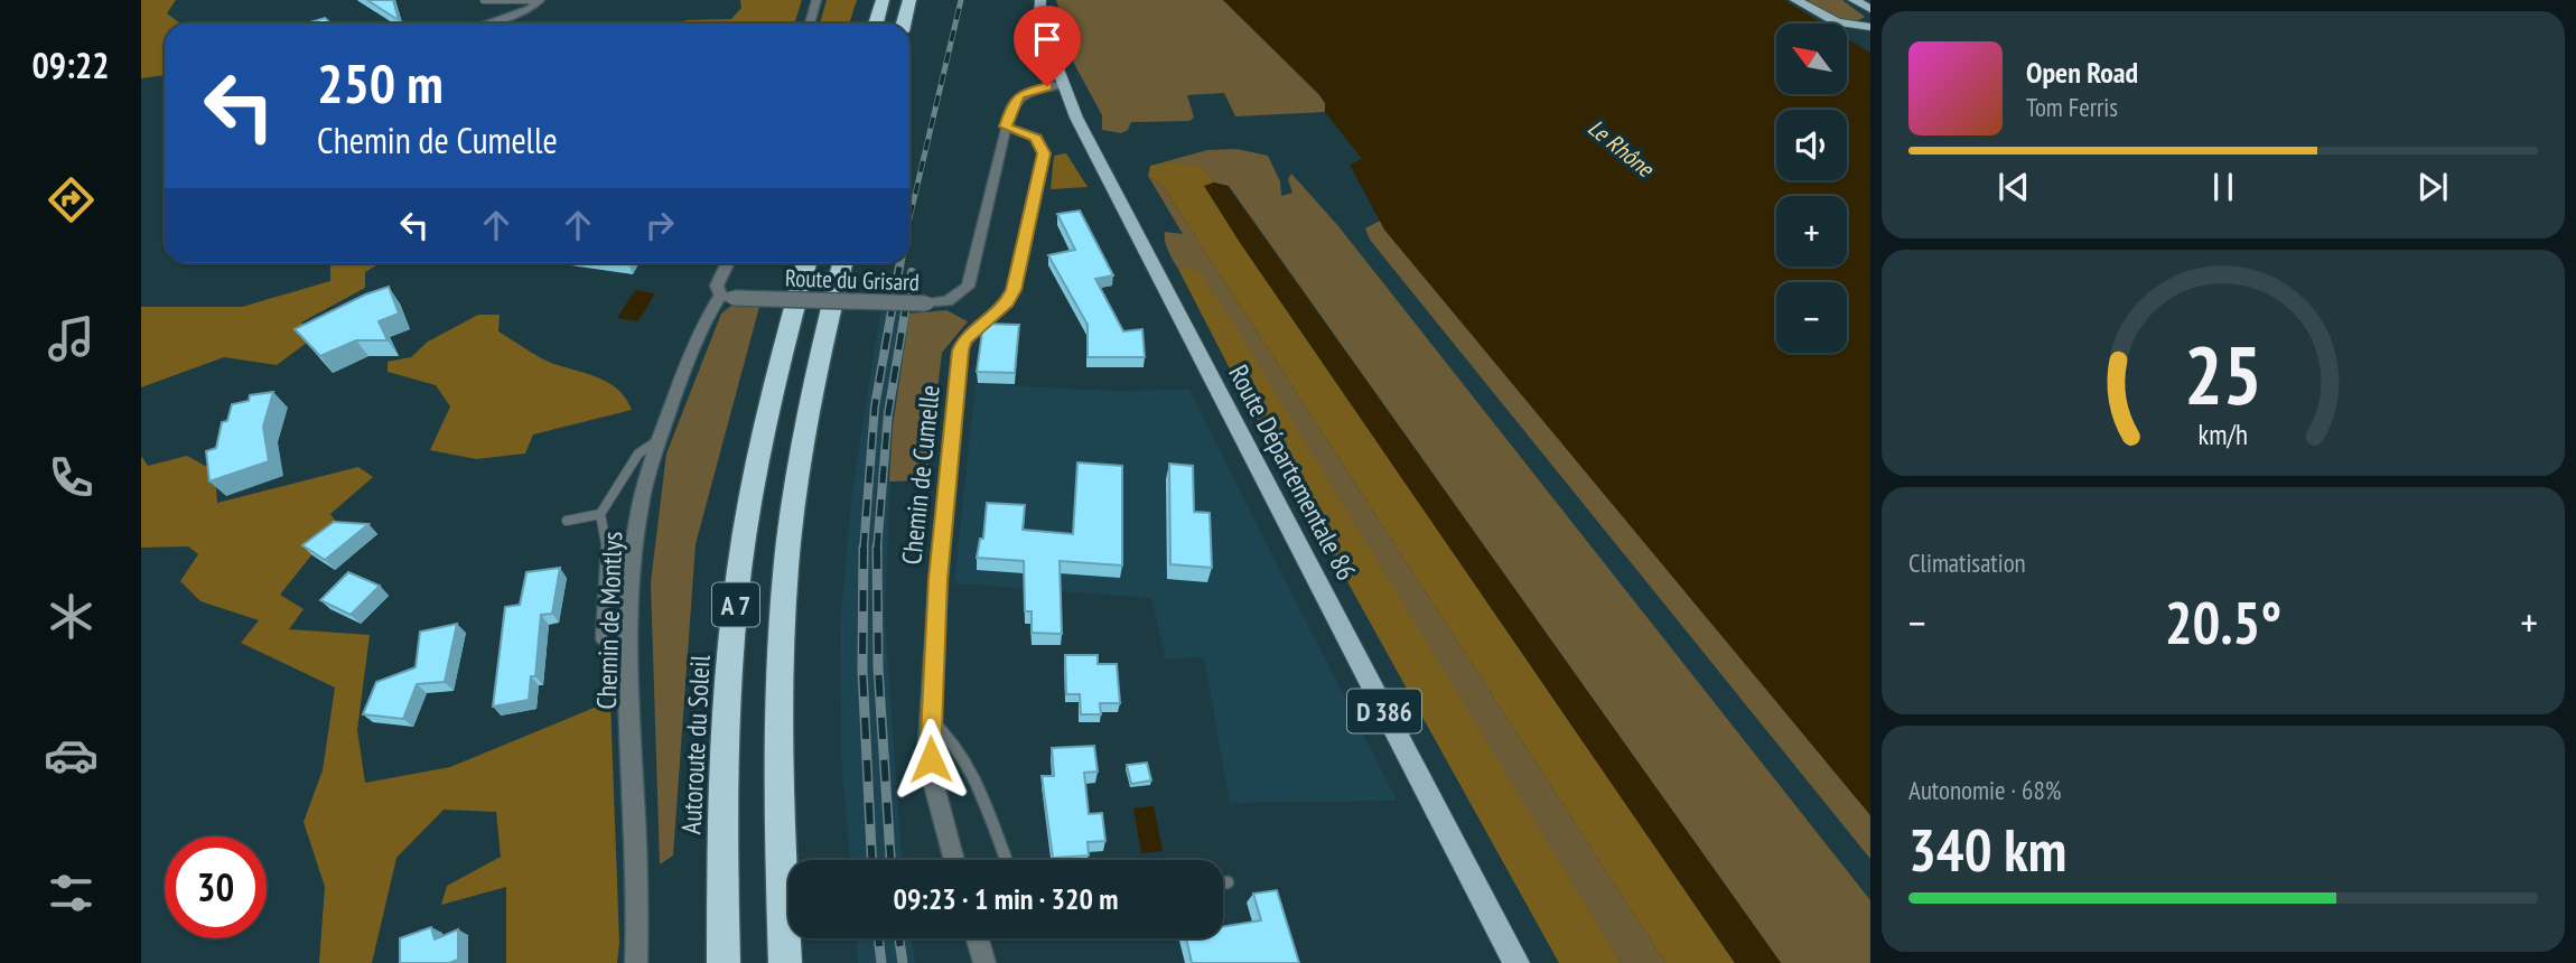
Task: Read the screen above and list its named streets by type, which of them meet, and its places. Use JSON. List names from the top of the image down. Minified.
{"streets":{"highway":["A 7","Autoroute du Soleil"],"main road":["Route Départementale 86","D 386"],"street":["Route du Grisard","Chemin de Cumelle","Chemin de Montlys"]},"crossings":[["Route du Grisard","Route Départementale 86"],["Route du Grisard","Chemin de Cumelle"],["Route du Grisard","Chemin de Montlys"]],"water":["Le Rhône"],"north":"top left","page":{"tabs":"09:22","map_buttons":["+","−"],"turn":["250 m","Chemin de Cumelle"],"song":["Open Road","Tom Ferris"],"tile":["Climatisation",["Autonomie · 68%","340 km"]],"heat":["−","20.5°","+"],"limit":"30","trip":"09:23 · 1 min · 320 m","gauge":["25","km/h"]}}
